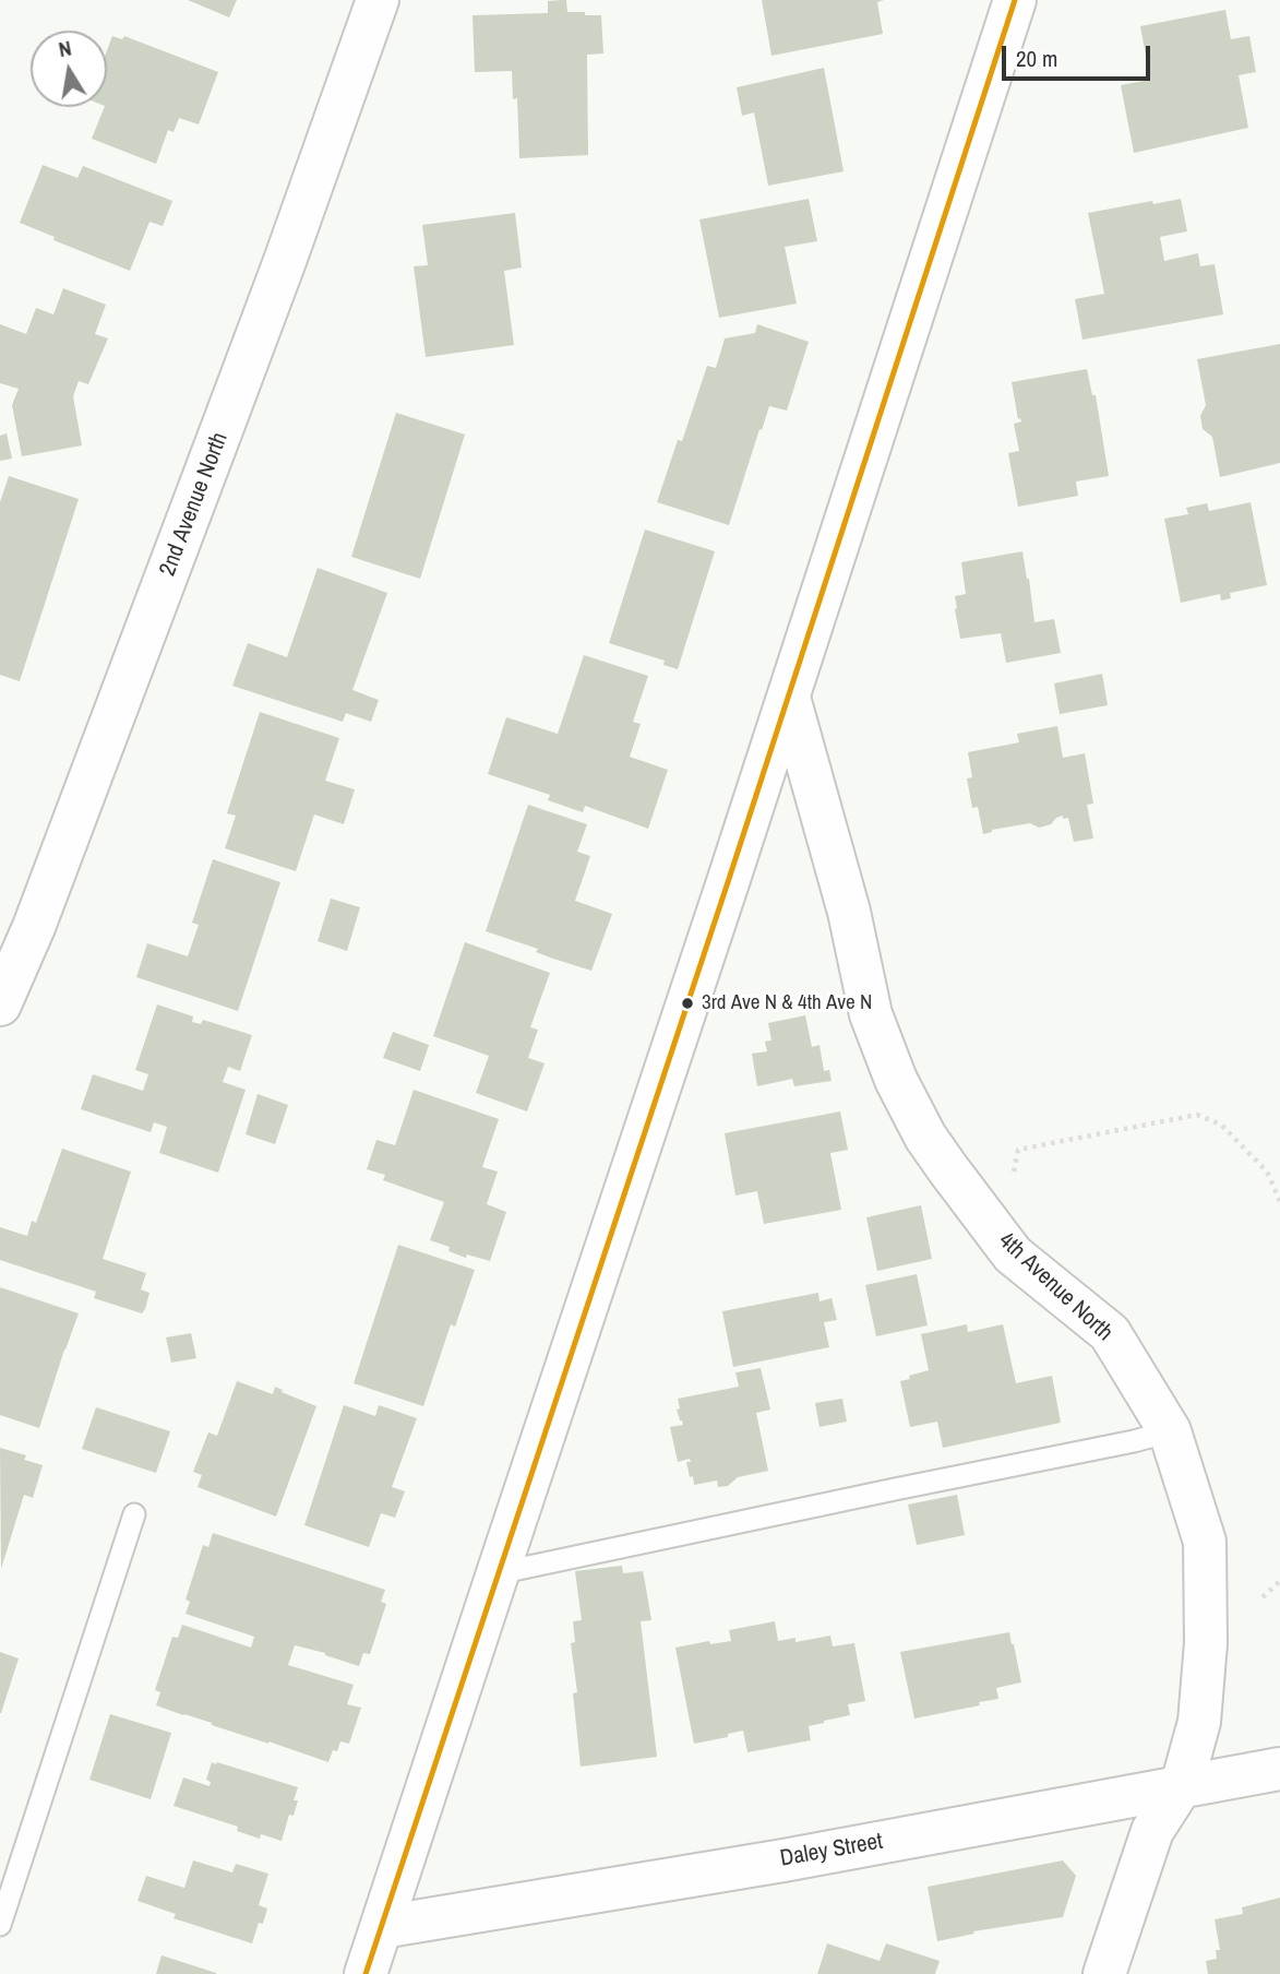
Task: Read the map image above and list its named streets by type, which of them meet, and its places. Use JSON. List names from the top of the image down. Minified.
{"streets":{"street":["2nd Avenue North","4th Avenue North","Daley Street"]},"crossings":[["4th Avenue North","Daley Street"]],"places":["3rd Ave N & 4th Ave N"],"scale_bar":"20 m","north":"top"}
